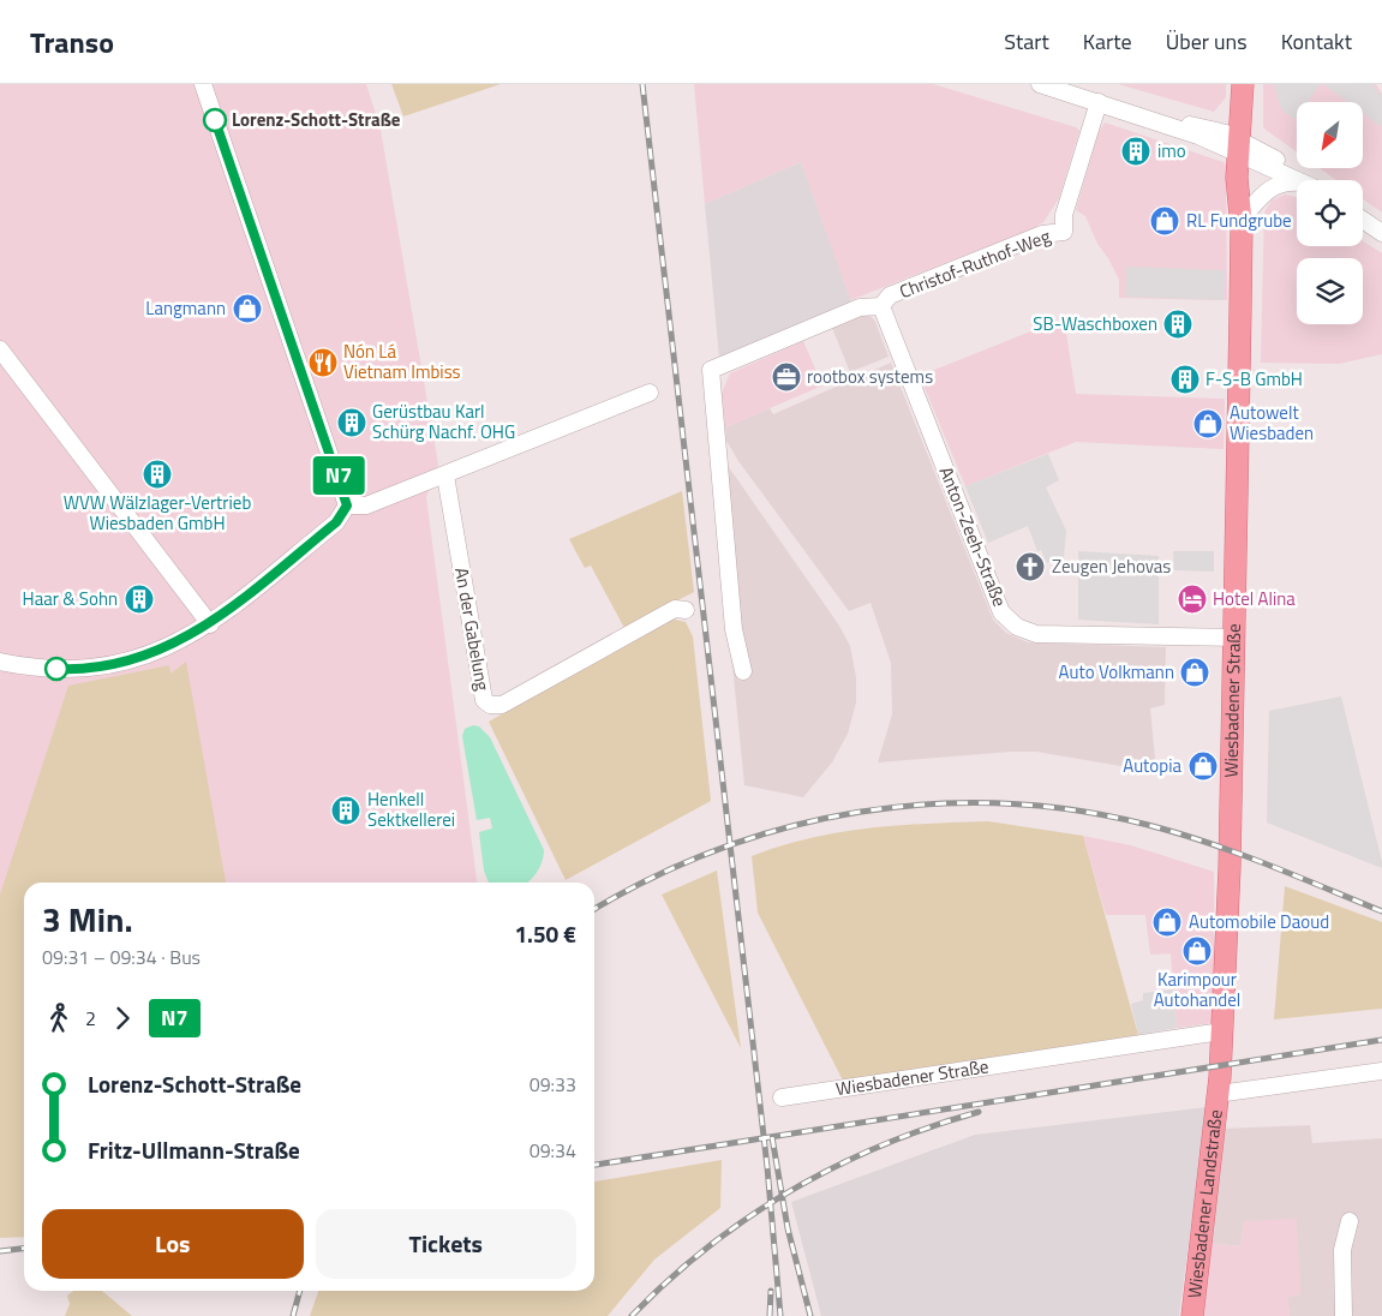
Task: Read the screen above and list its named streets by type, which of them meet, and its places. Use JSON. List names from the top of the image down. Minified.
{"streets":{"main road":["Wiesbadener Straße","Wiesbadener Landstraße"],"street":["Christof-Ruthof-Weg","Anton-Zeeh-Straße","An der Gabelung"]},"crossings":[["Christof-Ruthof-Weg","Anton-Zeeh-Straße"],["Anton-Zeeh-Straße","Wiesbadener Straße"],["Wiesbadener Straße","Wiesbadener Landstraße"]],"places":{"other":["Lorenz-Schott-Straße"],"building":["imo","SB-Waschboxen","F-S-B GmbH","Gerüstbau Karl Schürg Nachf. OHG","WVW Wälzlager-Vertrieb Wiesbaden GmbH","Haar & Sohn","Henkell Sektkellerei"],"shop":["RL Fundgrube","Langmann","Autowelt Wiesbaden","Auto Volkmann","Autopia","Automobile Daoud","Karimpour Autohandel"],"restaurant":["Nón Lá Vietnam Imbiss"],"office":["rootbox systems"],"church":["Zeugen Jehovas"],"hotel":["Hotel Alina"]},"lines":["bus line N7"],"north":"bottom left","page":{"header":"Transo","nav":["Start","Karte","Über uns","Kontakt"],"on_map":"N7","heading":["3 Min.","09:31 – 09:34 · Bus","1.50 €"],"legs":["2","N7"],"list":[{"name":"Lorenz-Schott-Straße","value":"09:33"},{"name":"Fritz-Ullmann-Straße","value":"09:34"}],"buttons":["Los","Tickets"]}}
